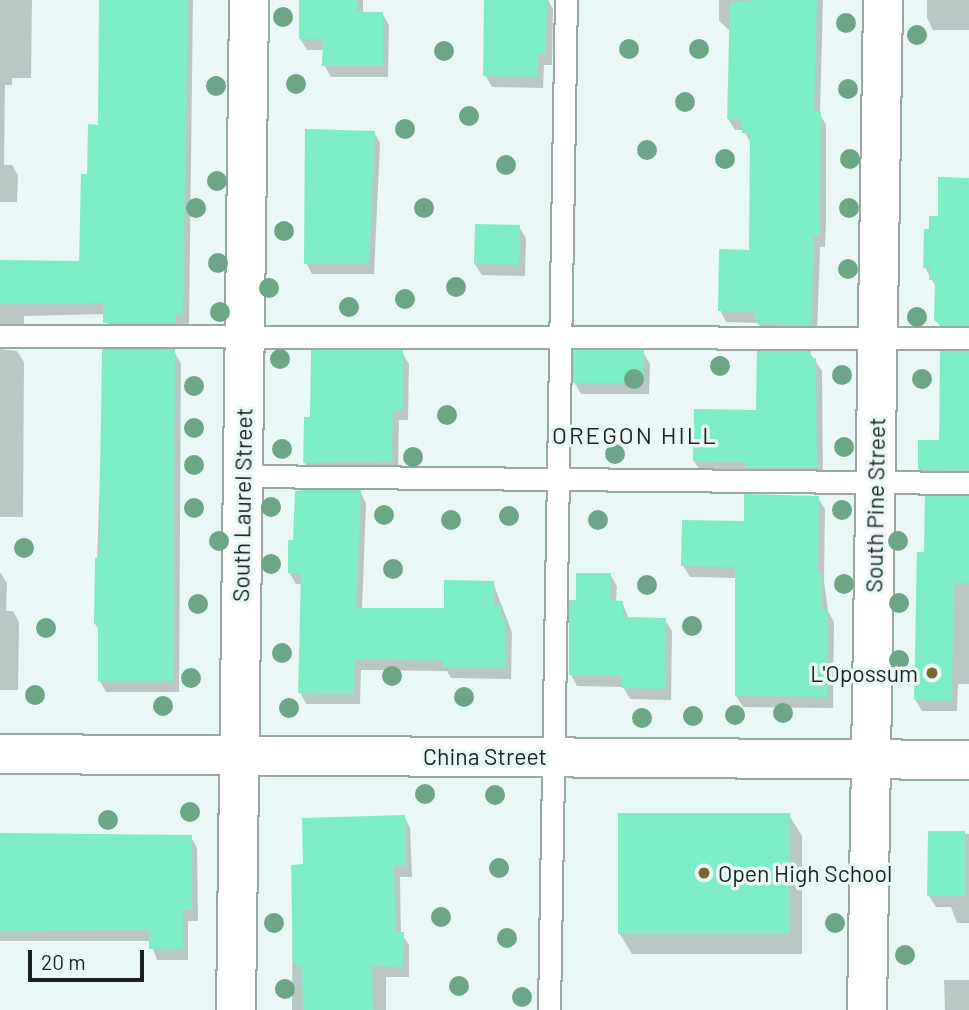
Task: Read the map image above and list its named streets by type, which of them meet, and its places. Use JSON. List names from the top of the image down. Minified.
{"streets":{"street":["South Laurel Street","South Pine Street","China Street"]},"crossings":[["South Laurel Street","China Street"],["South Pine Street","China Street"]],"districts":["OREGON HILL"],"places":["L'Opossum","Open High School"],"scale_bar":"20 m"}
